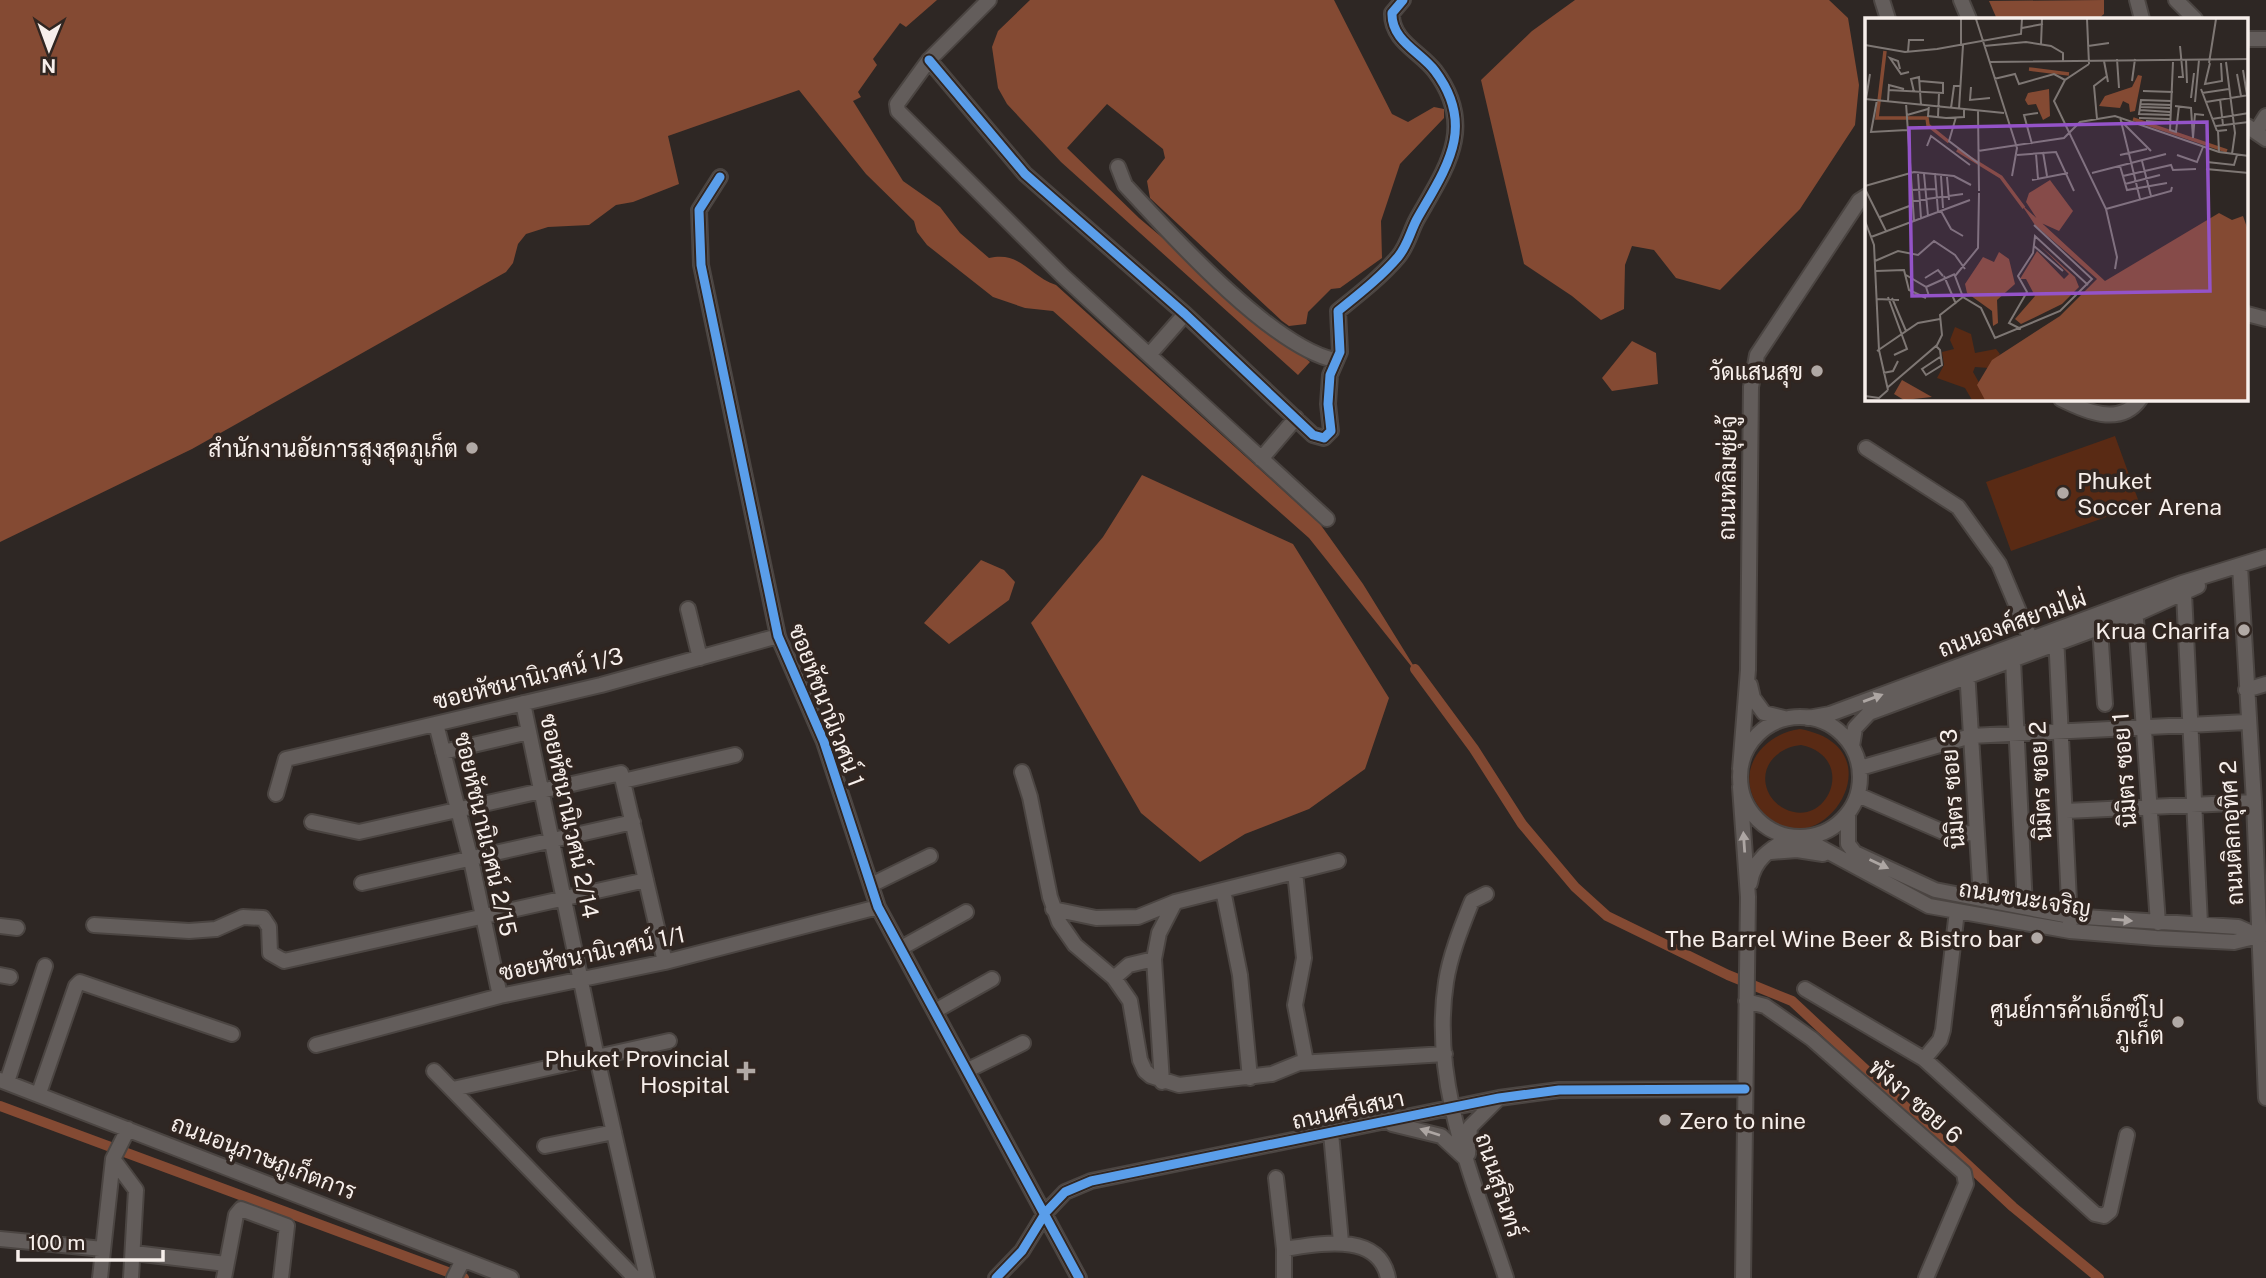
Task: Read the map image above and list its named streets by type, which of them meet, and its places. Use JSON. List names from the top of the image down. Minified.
{"streets":{"street":["ถนนหลิมซุ่ยจู้","ถนนองค์สยามไผ่","ซอยหัชนานิเวศน์ 1/3","ซอยหัชนานิเวศน์ 1","นิมิตร ซอย 1","นิมิตร ซอย 2","นิมิตร ซอย 3","ซอยหัชนานิเวศน์ 2/14","ถนนติลกอุทิศ 2","ซอยหัชนานิเวศน์ 2/15","ถนนชนะเจริญ","ซอยหัชนานิเวศน์ 1/1","พังงา ซอย 6","ถนนศรีเสนา","ถนนอนุภาษภูเก็ตการ","ถนนสุรินทร์"]},"crossings":[["ถนนหลิมซุ่ยจู้","ถนนองค์สยามไผ่"],["ถนนหลิมซุ่ยจู้","ถนนชนะเจริญ"],["ถนนองค์สยามไผ่","นิมิตร ซอย 1"],["ถนนองค์สยามไผ่","นิมิตร ซอย 2"],["ถนนองค์สยามไผ่","นิมิตร ซอย 3"],["ถนนองค์สยามไผ่","ถนนติลกอุทิศ 2"],["ถนนองค์สยามไผ่","ถนนชนะเจริญ"],["ซอยหัชนานิเวศน์ 1/3","ซอยหัชนานิเวศน์ 1"],["ซอยหัชนานิเวศน์ 1/3","ซอยหัชนานิเวศน์ 2/14"],["ซอยหัชนานิเวศน์ 1/3","ซอยหัชนานิเวศน์ 2/15"],["ซอยหัชนานิเวศน์ 1","ซอยหัชนานิเวศน์ 1/1"],["ซอยหัชนานิเวศน์ 1","ถนนศรีเสนา"],["นิมิตร ซอย 1","ถนนชนะเจริญ"],["นิมิตร ซอย 2","ถนนชนะเจริญ"],["นิมิตร ซอย 3","ถนนชนะเจริญ"],["ซอยหัชนานิเวศน์ 2/14","ซอยหัชนานิเวศน์ 1/1"],["ถนนติลกอุทิศ 2","ถนนชนะเจริญ"],["ซอยหัชนานิเวศน์ 2/15","ซอยหัชนานิเวศน์ 1/1"],["ถนนศรีเสนา","ถนนสุรินทร์"]],"places":{"other":["วัดแสนสุข","สำนักงานอัยการสูงสุดภูเก็ต","Phuket Soccer Arena","Krua Charifa","The Barrel Wine Beer & Bistro bar","ศูนย์การค้าเอ็กซ์โป ภูเก็ต","Zero to nine"],"health":["Phuket Provincial Hospital"]},"scale_bar":"100 m","north":"bottom"}
